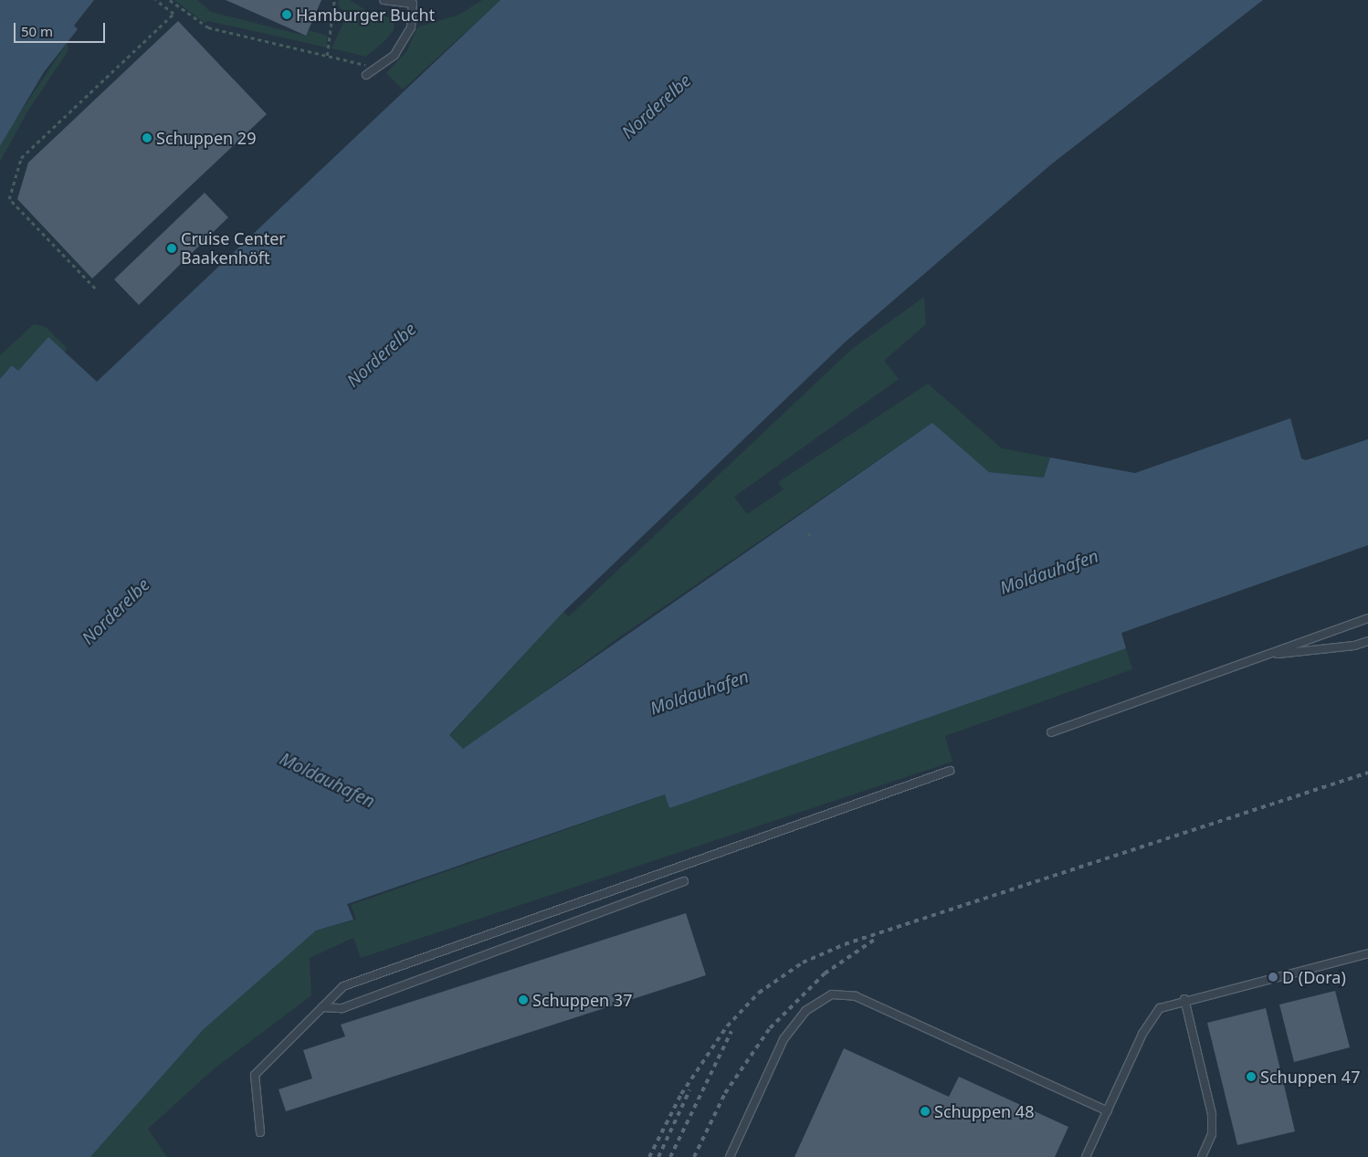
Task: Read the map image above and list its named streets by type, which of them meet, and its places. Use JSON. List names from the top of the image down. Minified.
{"water":["Norderelbe","Moldauhafen"],"places":["Hamburger Bucht","Schuppen 29","Cruise Center Baakenhöft","D (Dora)","Schuppen 37","Schuppen 47","Schuppen 48"],"scale_bar":"50 m"}
